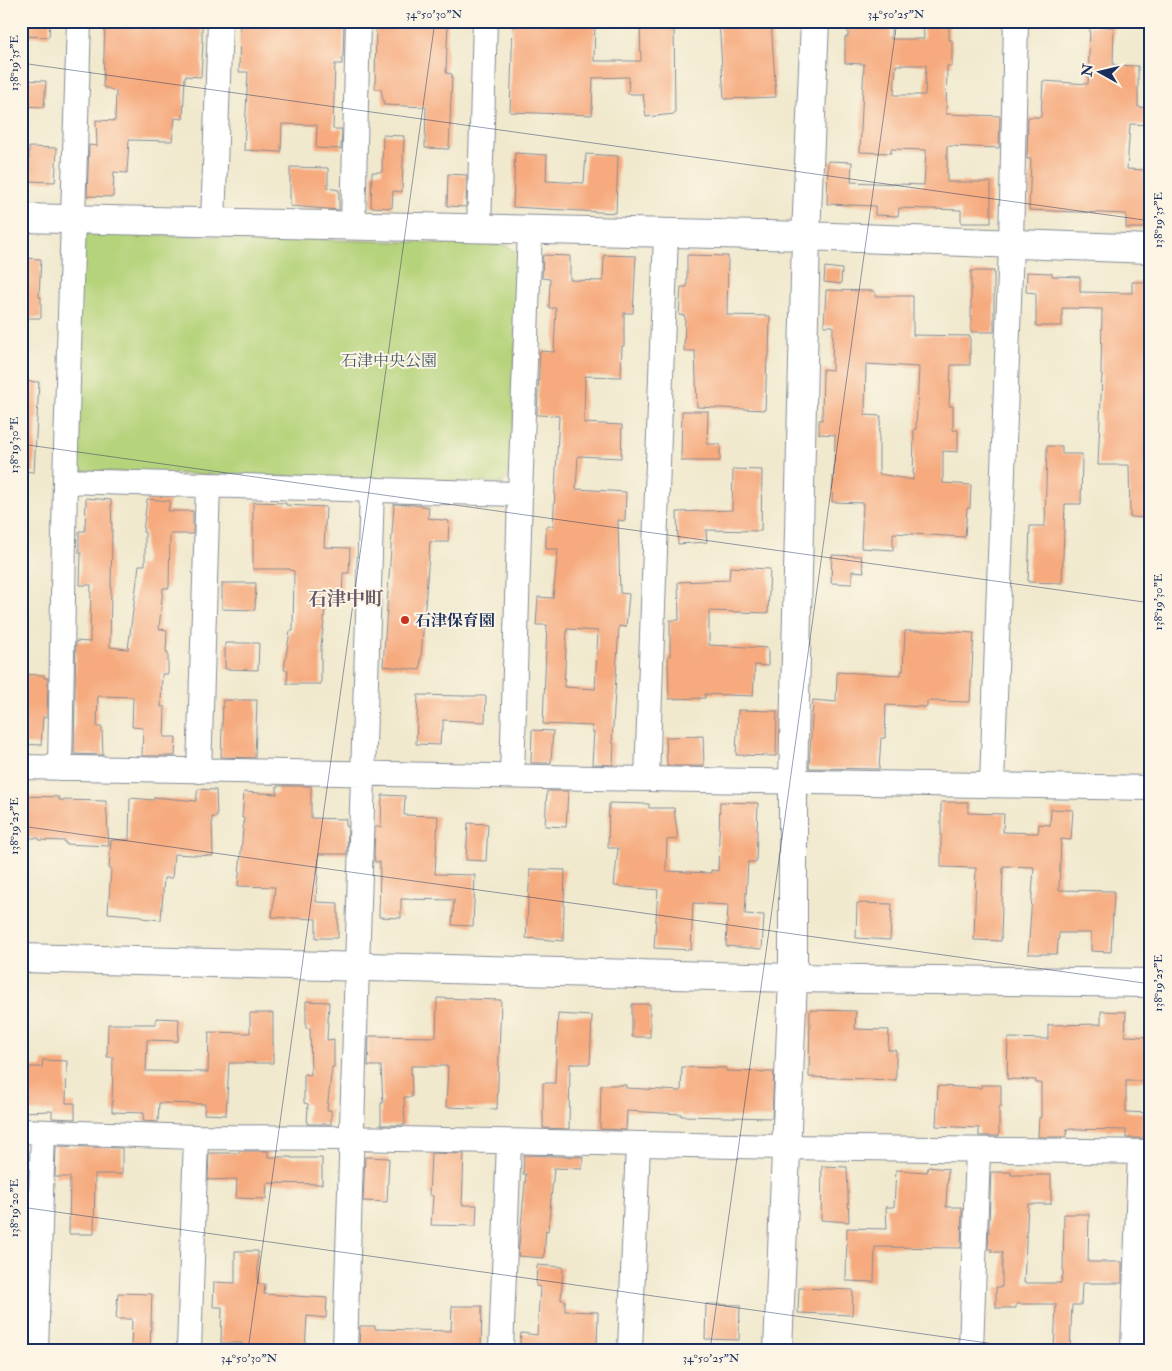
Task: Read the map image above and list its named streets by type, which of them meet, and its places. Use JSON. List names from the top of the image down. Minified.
{"districts":["石津中町"],"parks":["石津中央公園"],"places":["石津保育園"],"north":"left","coordinates":["34°50'30\"N","34°50'25\"N","138°19'35\"E","138°19'30\"E","138°19'25\"E","138°19'20\"E"]}
